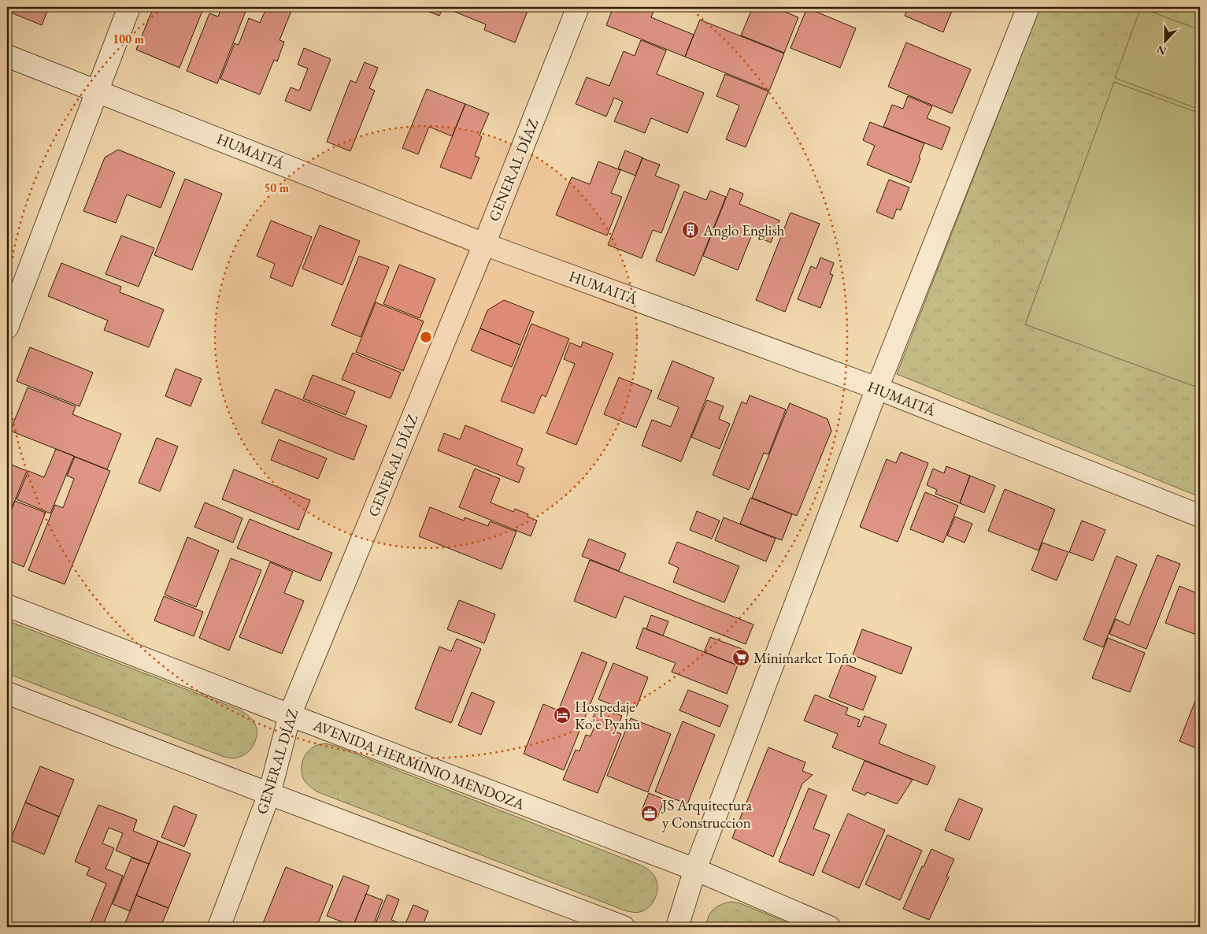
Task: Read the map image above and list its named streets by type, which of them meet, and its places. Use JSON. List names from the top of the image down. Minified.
{"streets":{"street":["HUMAITÁ","GENERAL DÍAZ","AVENIDA HERMINIO MENDOZA"]},"crossings":[["HUMAITÁ","GENERAL DÍAZ"],["GENERAL DÍAZ","AVENIDA HERMINIO MENDOZA"]],"places":{"building":["Anglo English"],"supermarket":["Minimarket Toño"],"hotel":["Hospedaje Ko'e Pyahu"],"office":["JS Arquitectura y Construccion"]},"north":"bottom","rings":["100 m","50 m"]}
